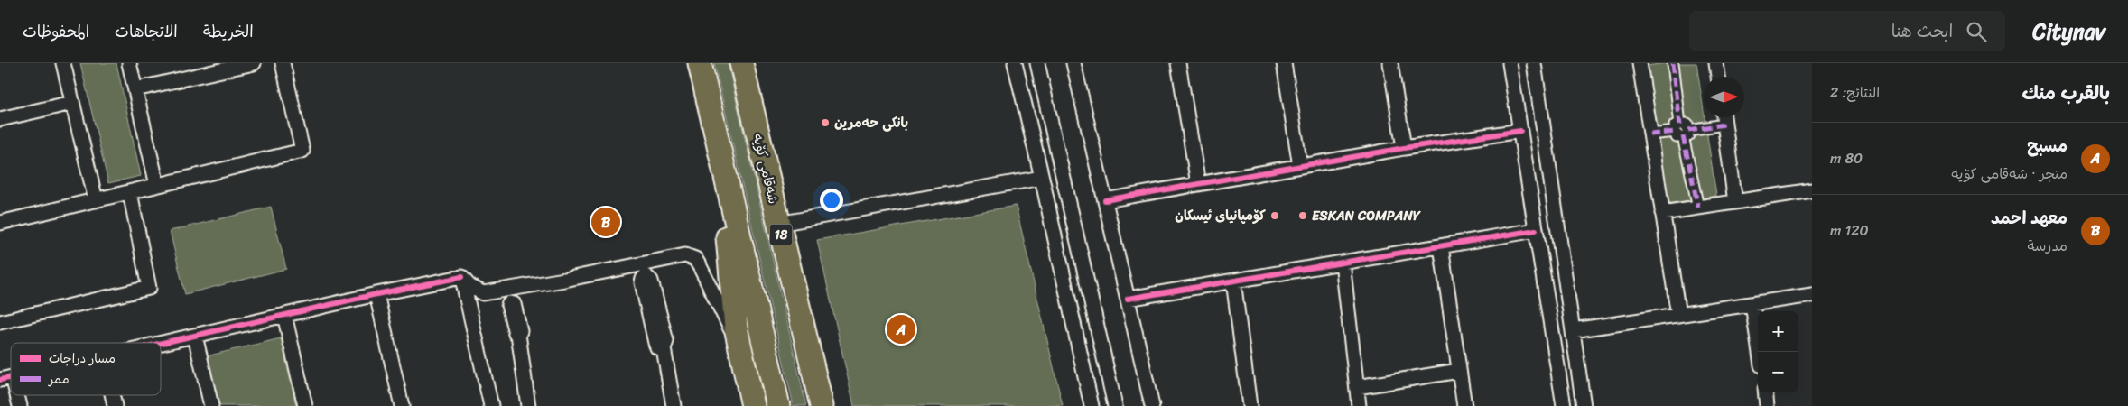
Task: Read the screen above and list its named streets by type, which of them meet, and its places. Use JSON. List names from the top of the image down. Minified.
{"streets":{"highway":["شەقامی کۆیە","18"]},"places":["بانكی حه‌مرین","کۆمپانیای ئیسکان","ESKAN COMPANY"],"legend":["مسار دراجات","ممر"],"north":"right","page":{"header":"Citynav","search":"ابحث هنا","nav":["الخريطة","الاتجاهات","المحفوظات"],"heading":["بالقرب منك","النتائج: 2"],"list":[{"mark":"A","name":"مسبح","note":"متجر · شەقامی کۆیە","value":"80 m"},{"mark":"B","name":"معهد احمد","note":"مدرسة","value":"120 m"}],"pins":["B","A"],"map_buttons":["+","−"]}}
